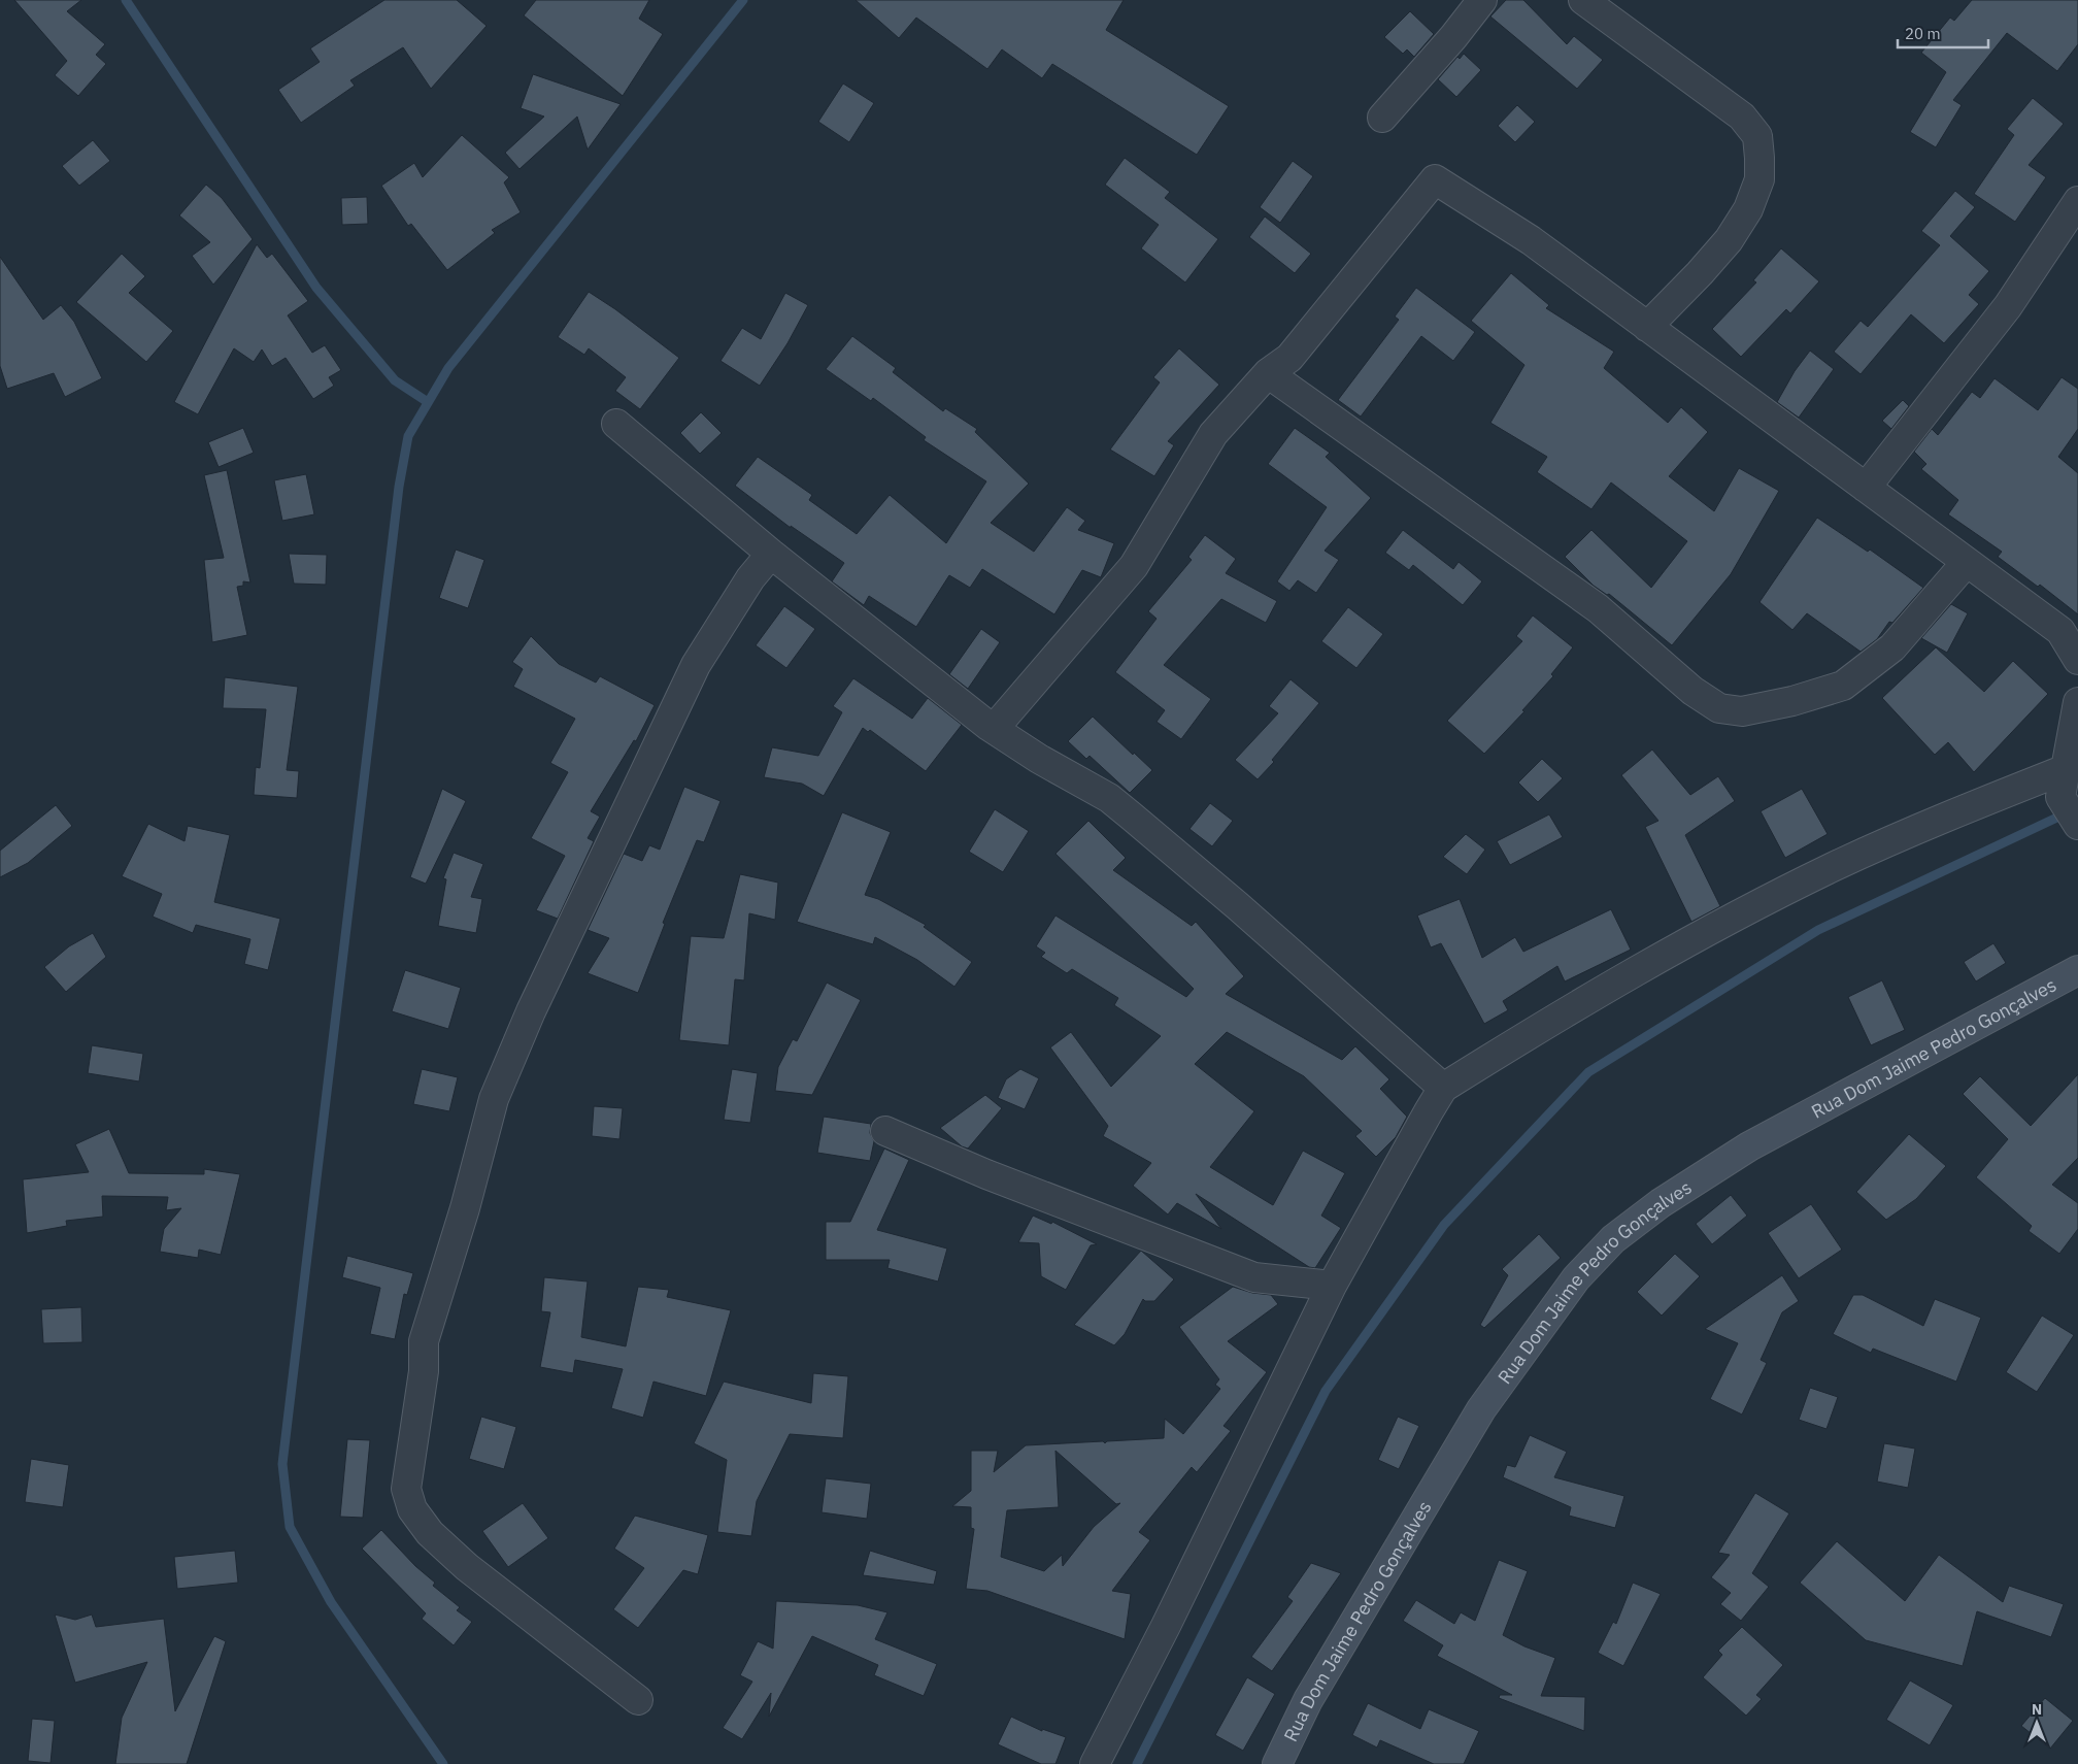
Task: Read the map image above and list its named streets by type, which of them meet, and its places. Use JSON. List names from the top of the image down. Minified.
{"streets":{"main road":["Rua Dom Jaime Pedro Gonçalves"]},"scale_bar":"20 m","north":"top"}
